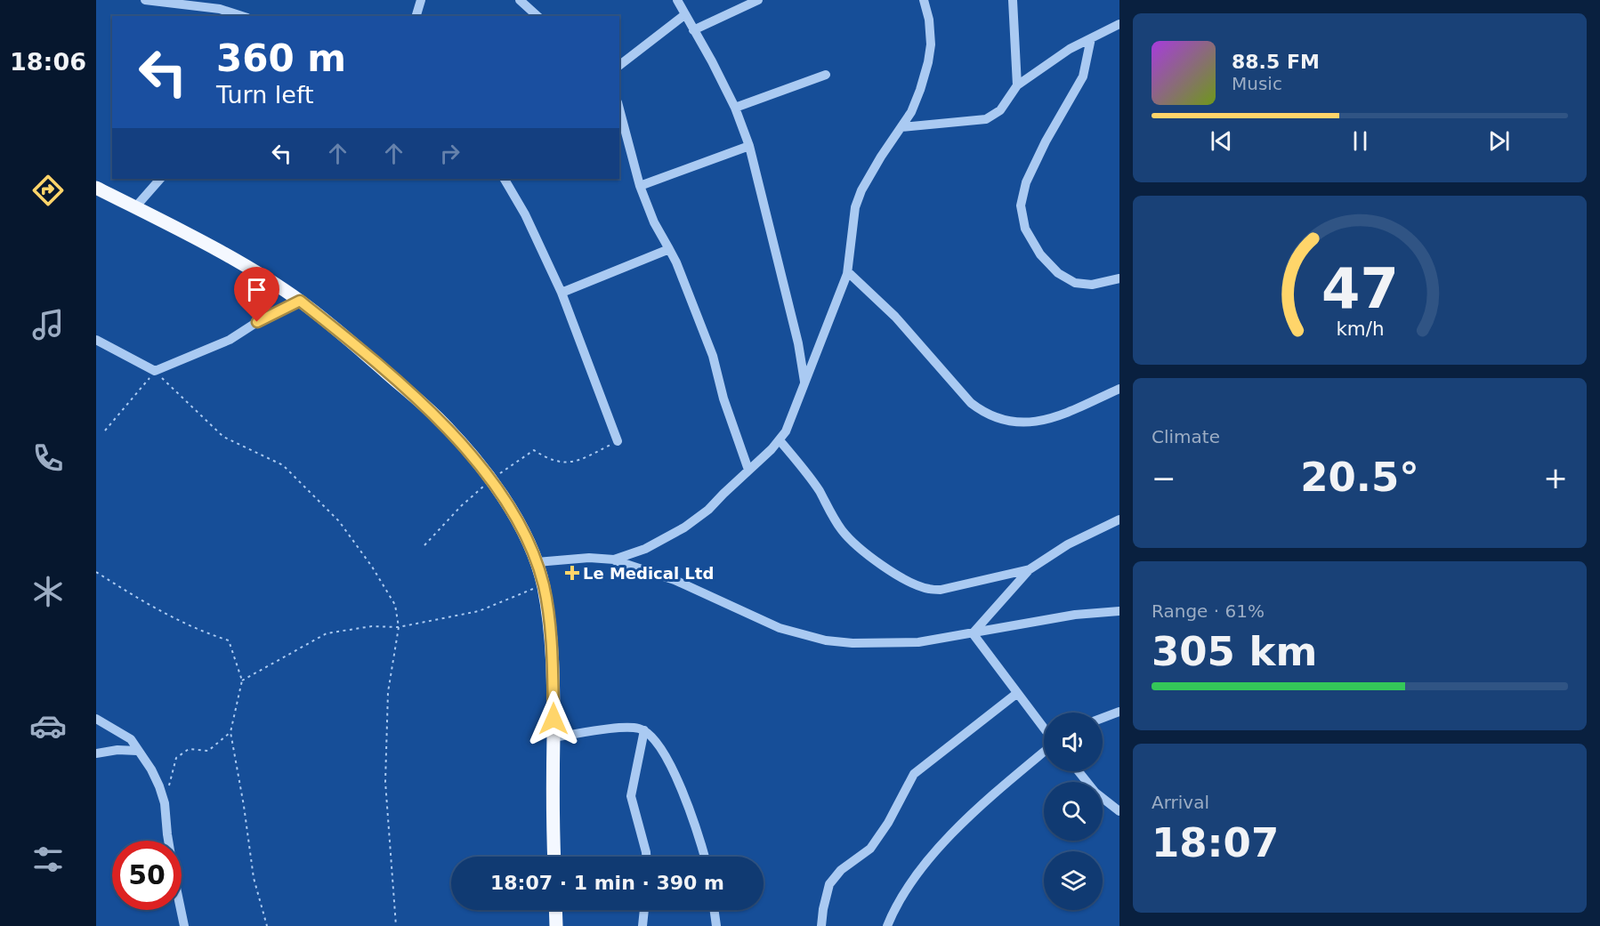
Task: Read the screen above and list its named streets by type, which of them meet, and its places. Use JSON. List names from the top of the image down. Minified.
{"places":{"health":["Le Medical Ltd"]},"page":{"tabs":"18:06","turn":["360 m","Turn left"],"song":["88.5 FM","Music"],"tile":["Climate",["Range · 61%","305 km"],["Arrival","18:07"]],"heat":["−","20.5°","+"],"limit":"50","trip":"18:07 · 1 min · 390 m","gauge":["47","km/h"]}}
